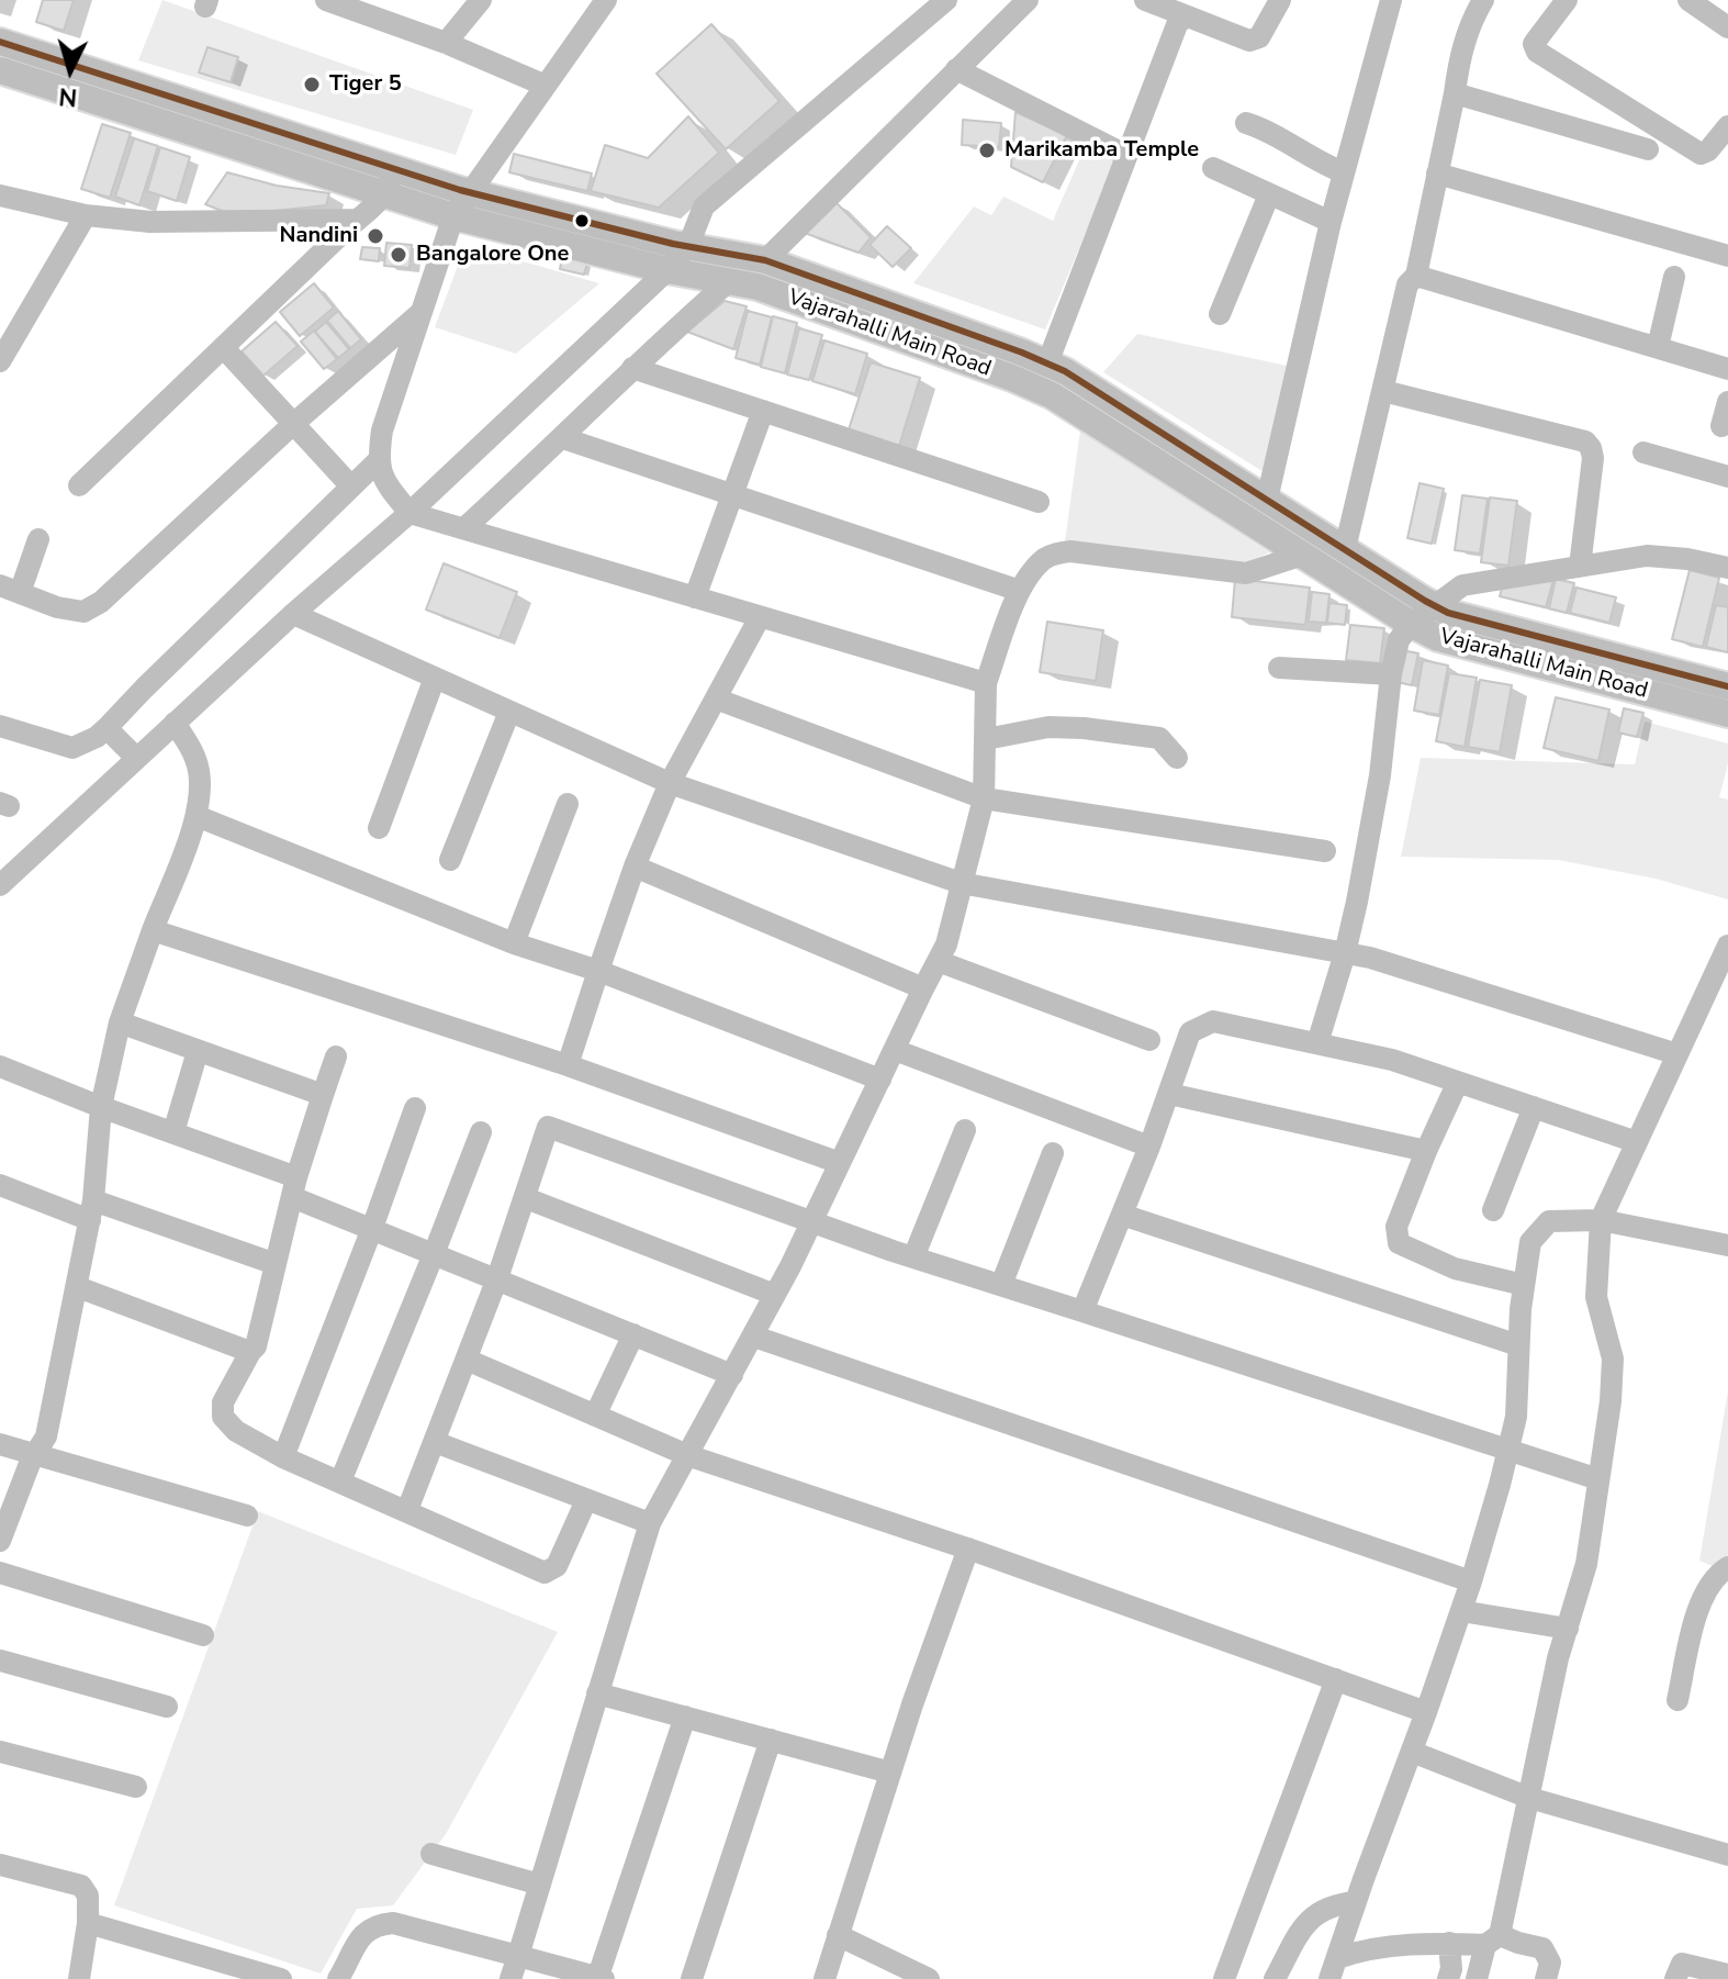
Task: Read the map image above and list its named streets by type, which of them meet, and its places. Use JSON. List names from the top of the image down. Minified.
{"streets":{"main road":["Vajarahalli Main Road"]},"places":["Tiger 5","Marikamba Temple","Nandini","Bangalore One"],"north":"bottom"}
